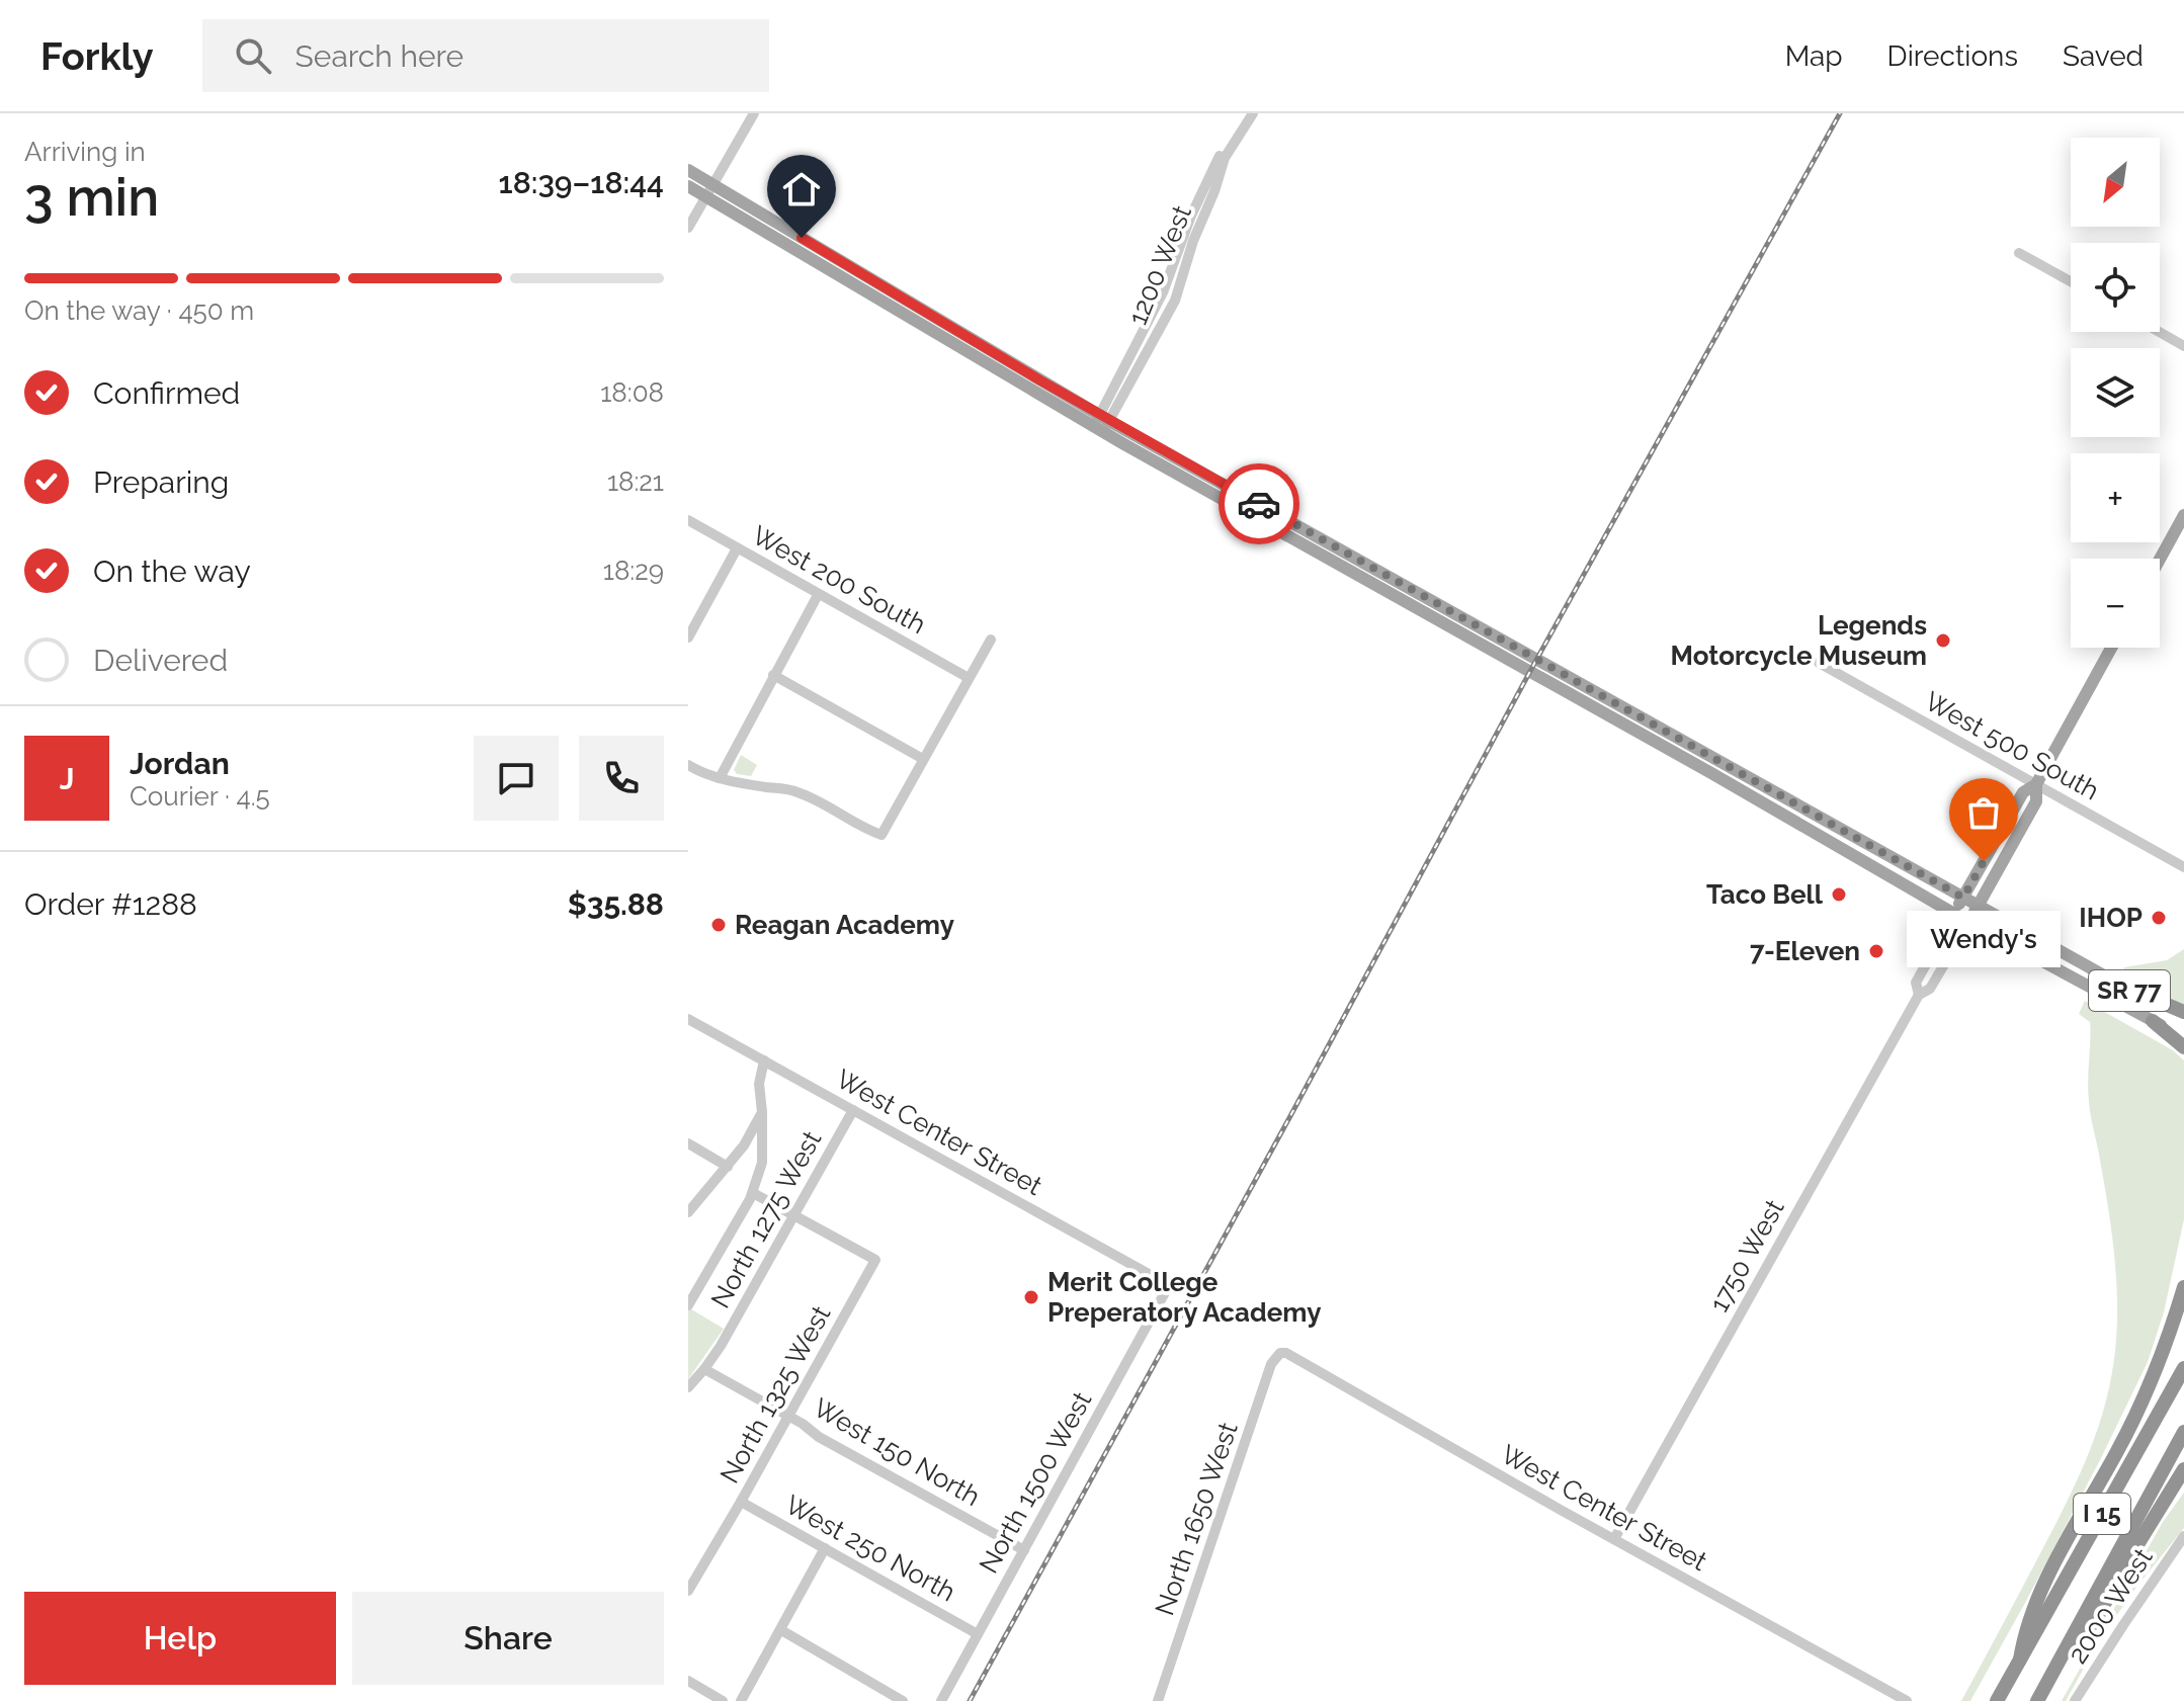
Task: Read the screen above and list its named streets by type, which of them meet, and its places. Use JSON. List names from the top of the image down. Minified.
{"streets":{"highway":["I 15"],"main road":["SR 77","1750 West"],"street":["1200 West","West 200 South","West 500 South","West Center Street","North 1275 West","North 1325 West","West 150 North","North 1500 West","North 1650 West","West 250 North","2000 West"]},"crossings":[["1200 West","SR 77"],["West 500 South","1750 West"],["SR 77","1750 West"],["West Center Street","North 1275 West"],["West Center Street","1750 West"],["West Center Street","North 1500 West"],["West Center Street","North 1650 West"],["North 1275 West","North 1325 West"],["North 1275 West","West 150 North"],["North 1325 West","West 150 North"],["North 1325 West","West 250 North"],["West 150 North","North 1500 West"],["North 1500 West","West 250 North"]],"places":["Legends Motorcycle Museum","Wendy's","Taco Bell","IHOP","Reagan Academy","7-Eleven","Merit College Preperatory Academy"],"north":"bottom left","page":{"header":"Forkly","search":"Search here","nav":["Map","Directions","Saved"],"heading":["3 min","Arriving in","18:39–18:44"],"panel":["Jordan","Courier · 4.5","Order #1288","$35.88"],"map_buttons":["+","−"],"bar":"On the way · 450 m","list":[["Confirmed","18:08"],["Preparing","18:21"],["On the way","18:29"],"Delivered"],"round":"J","bubble":"Wendy's","buttons":["Help","Share"]}}
